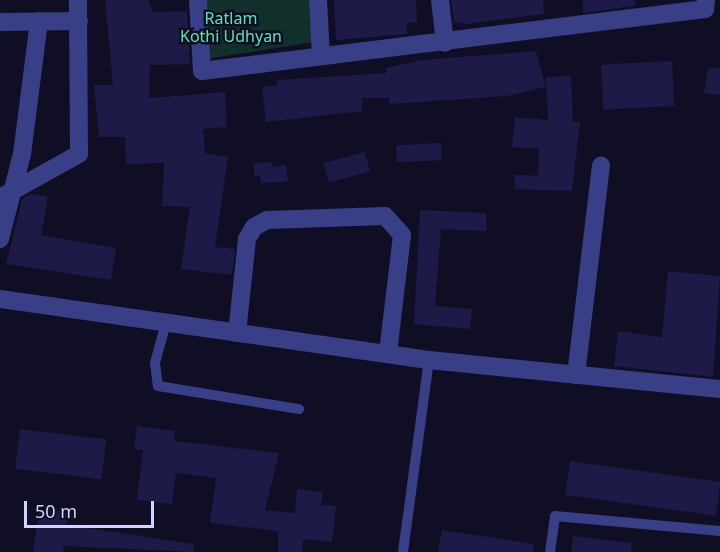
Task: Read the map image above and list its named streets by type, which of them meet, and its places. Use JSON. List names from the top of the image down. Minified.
{"parks":["Ratlam Kothi Udhyan"],"scale_bar":"50 m"}
